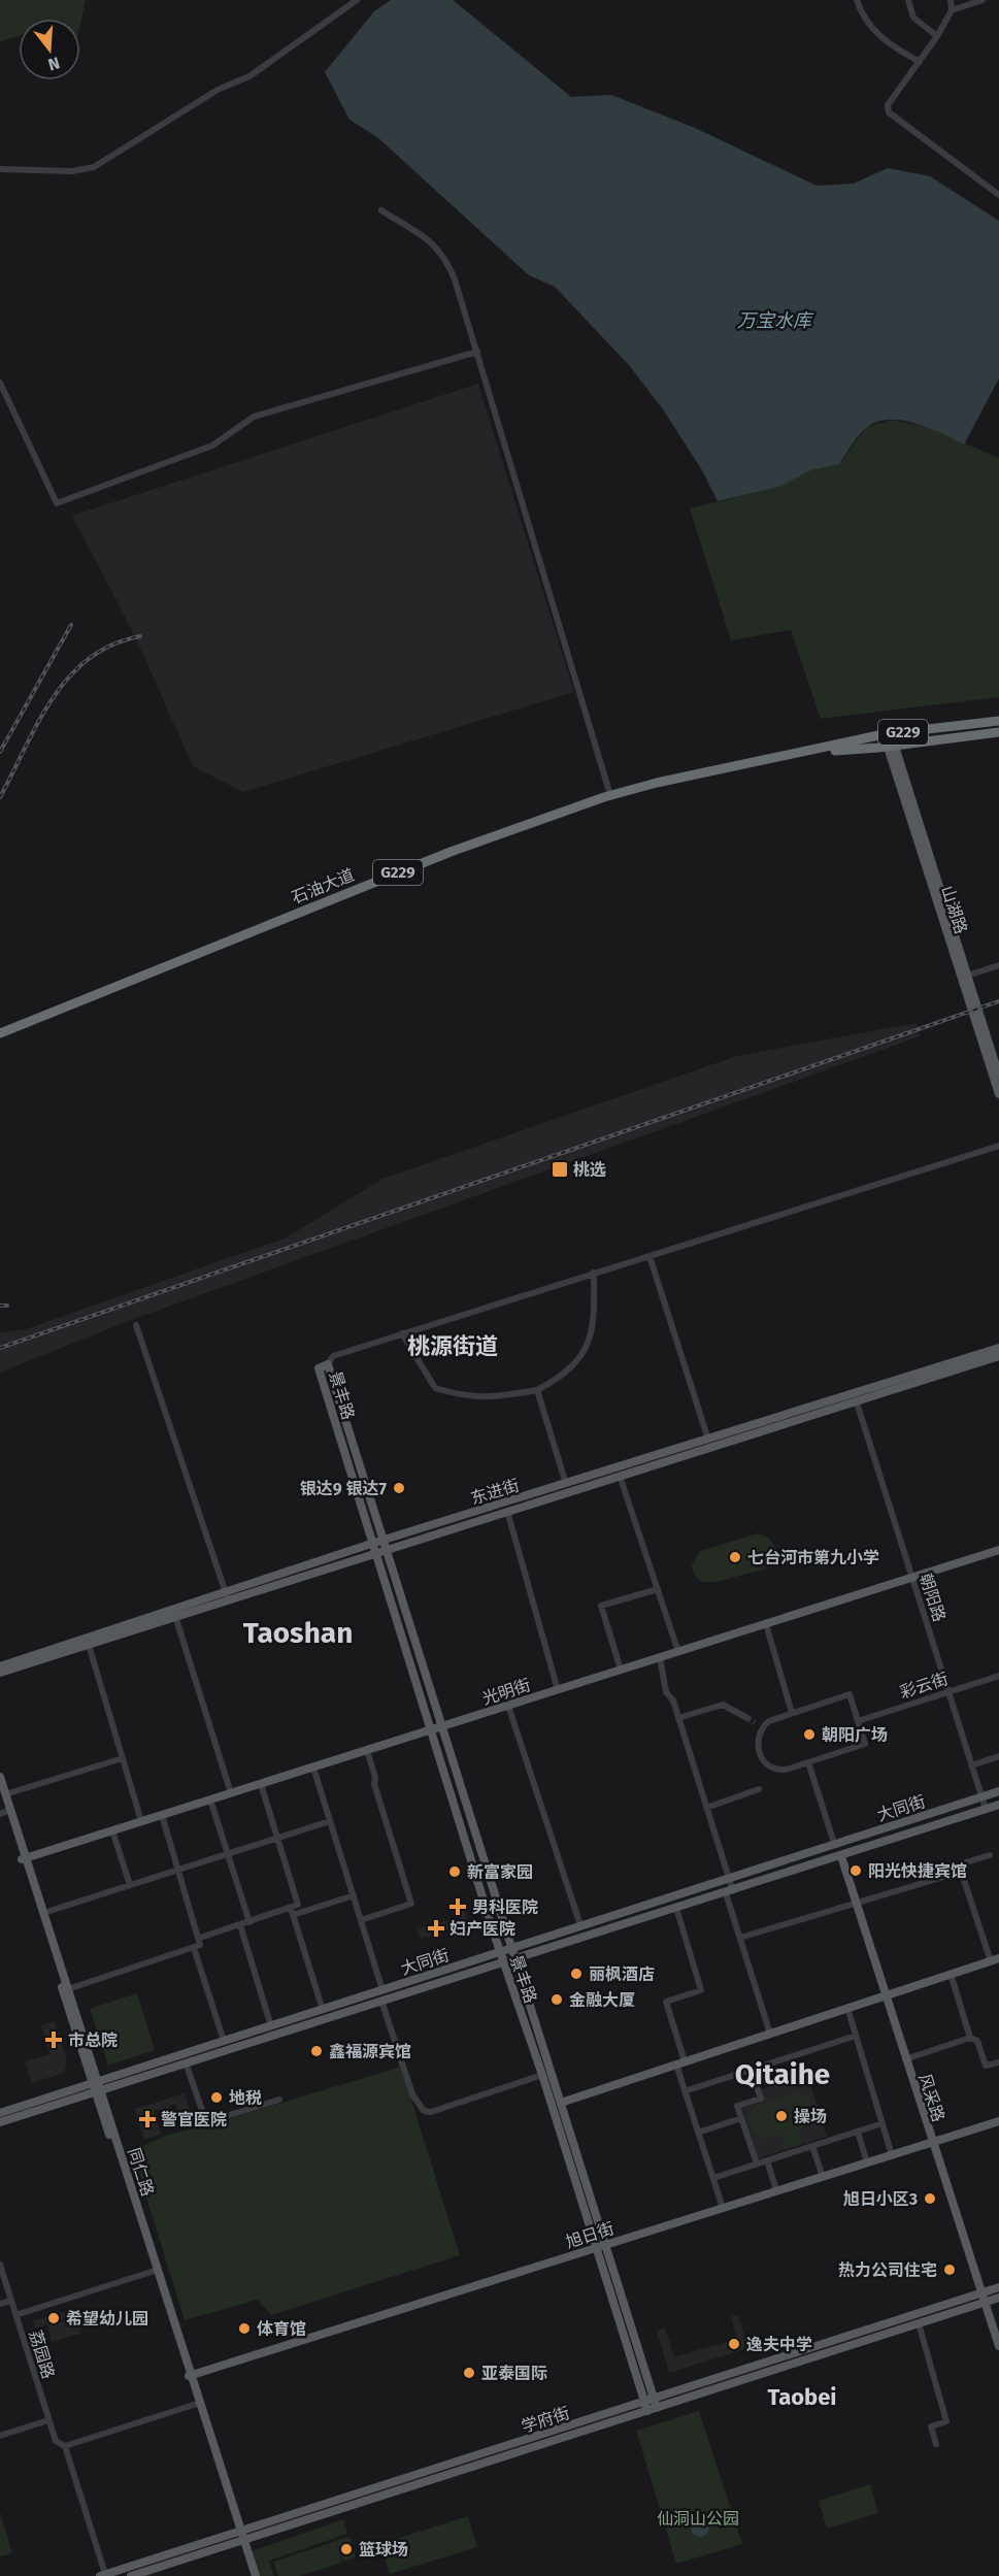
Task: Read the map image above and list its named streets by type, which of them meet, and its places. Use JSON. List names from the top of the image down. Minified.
{"streets":{"highway":["G229","石油大道"],"main road":["山湖路","景丰路","东进街","光明街","大同街","风采路","同仁路","旭日街","学府街"],"street":["朝阳路","彩云街","荔园路"]},"crossings":[["石油大道","山湖路"],["景丰路","东进街"],["景丰路","光明街"],["景丰路","大同街"],["景丰路","旭日街"],["景丰路","学府街"],["东进街","朝阳路"],["朝阳路","彩云街"],["朝阳路","光明街"],["朝阳路","大同街"],["光明街","同仁路"],["大同街","风采路"],["大同街","同仁路"],["风采路","旭日街"],["风采路","学府街"],["同仁路","旭日街"],["同仁路","学府街"],["荔园路","学府街"]],"districts":["桃源街道","Taoshan","Qitaihe","Taobei"],"water":["万宝水库"],"parks":["仙洞山公园"],"places":{"transit":["桃选"],"other":["银达9 银达7","七台河市第九小学","朝阳广场","阳光快捷宾馆","新富家园","丽枫酒店","金融大厦","鑫福源宾馆","地税","操场","旭日小区3","热力公司住宅","希望幼儿园","体育馆","逸夫中学","亚泰国际","篮球场"],"health":["男科医院","妇产医院","市总院","警官医院"]},"north":"bottom"}
